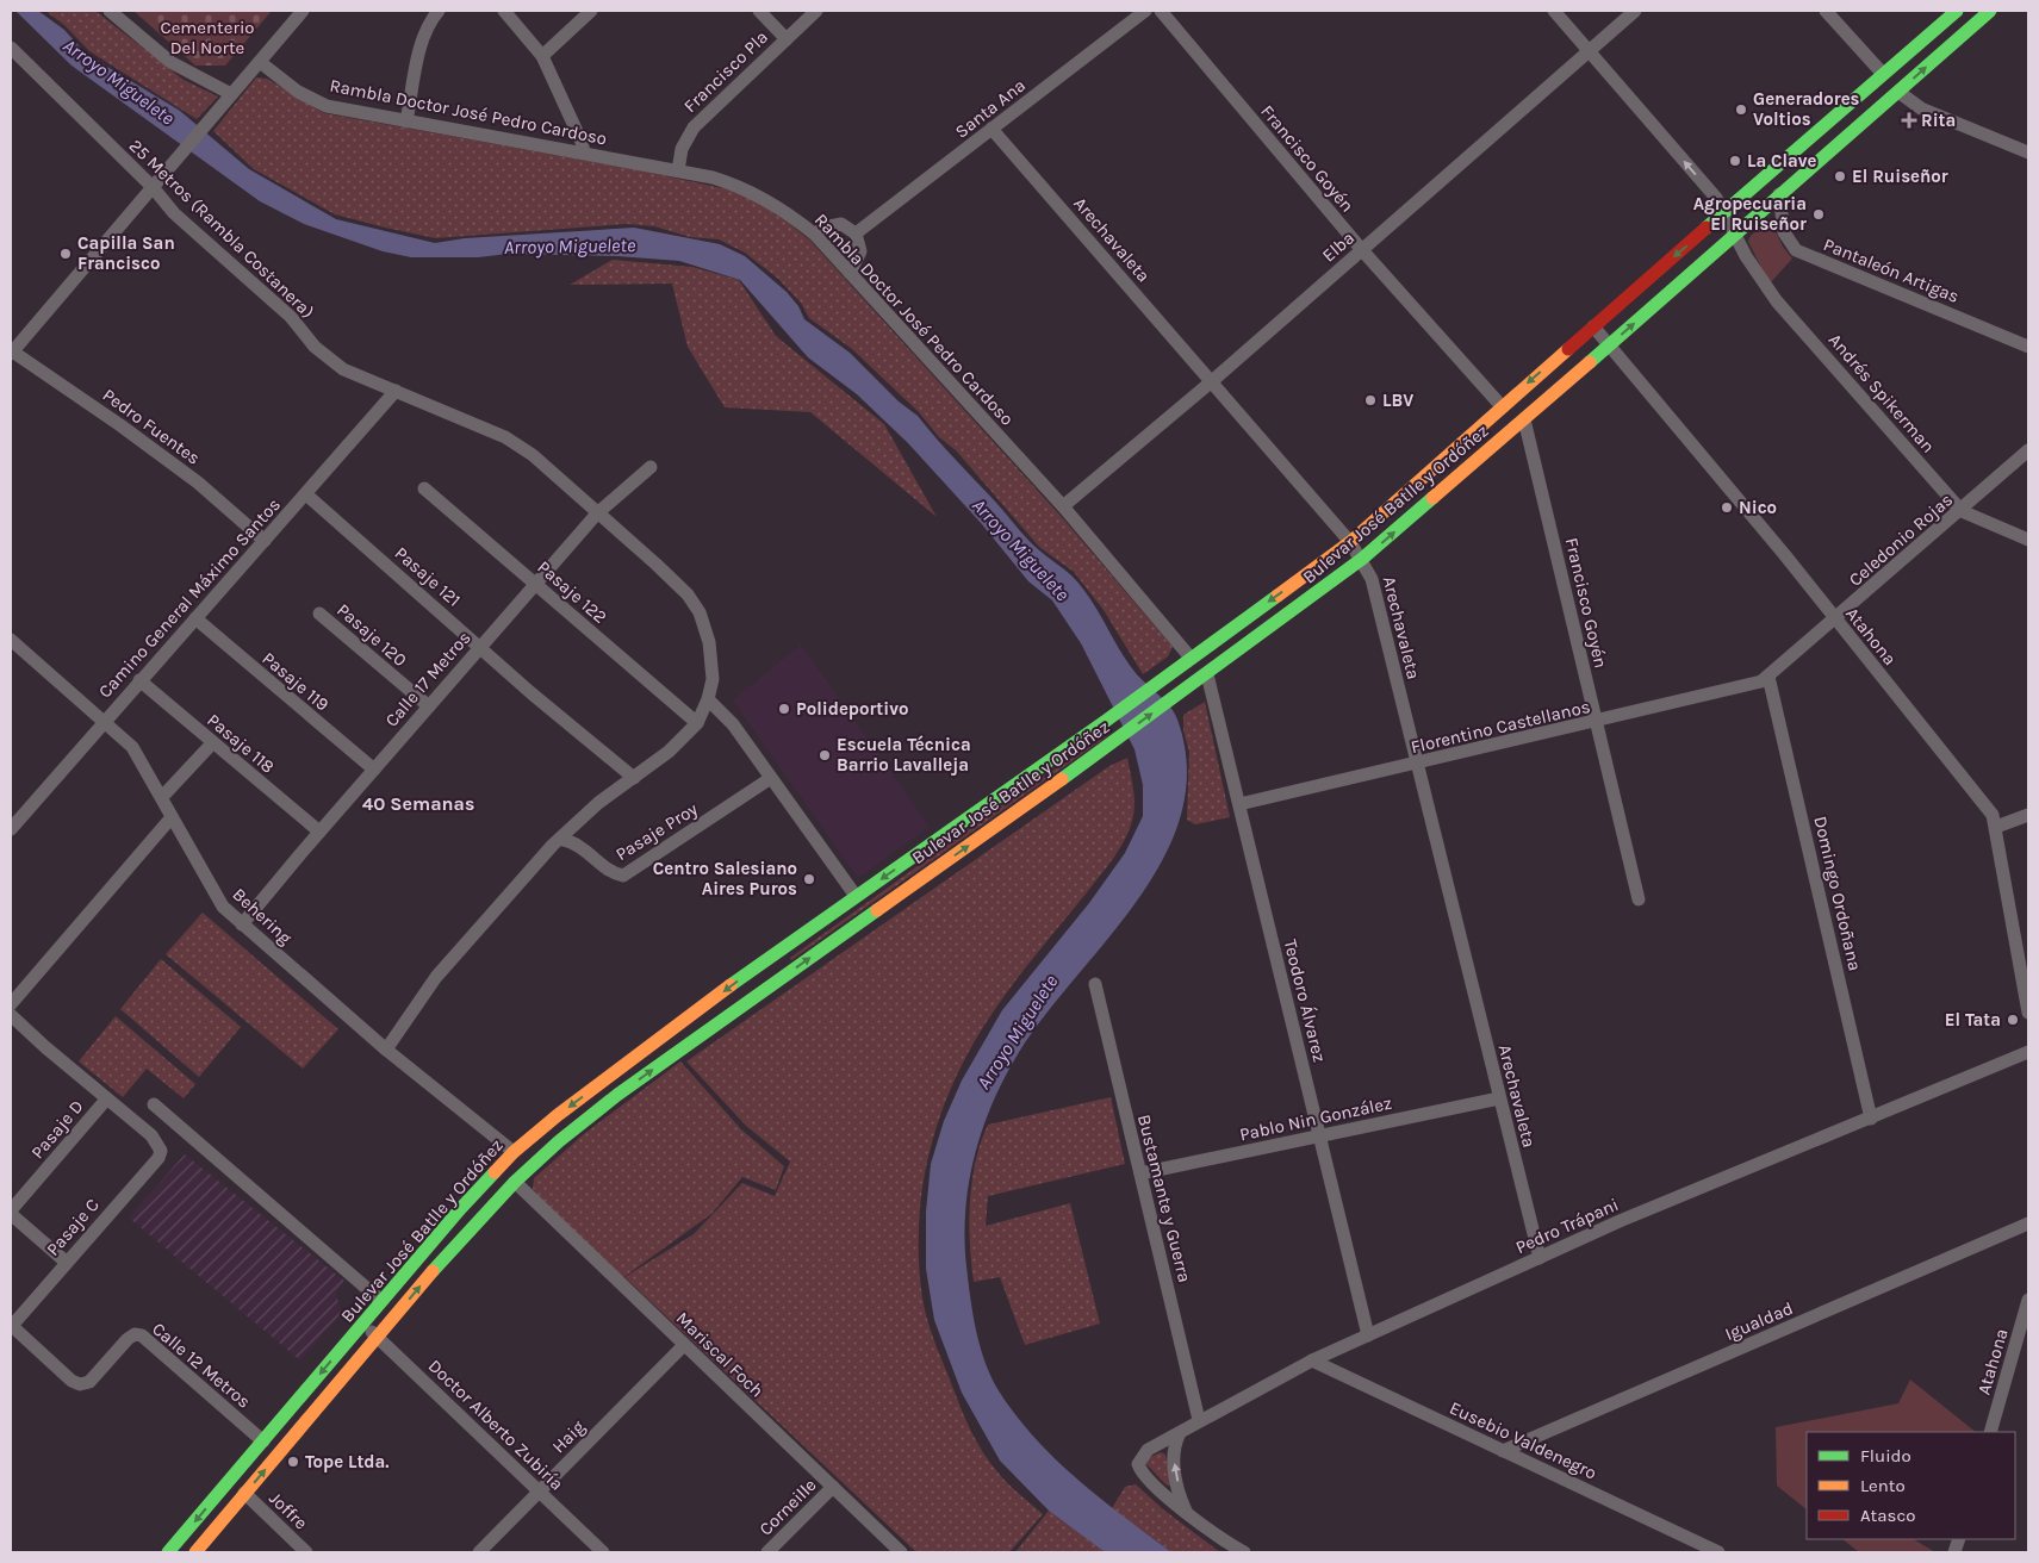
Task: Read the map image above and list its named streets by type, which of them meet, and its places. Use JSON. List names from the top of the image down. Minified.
{"streets":{"main road":["Bulevar José Batlle y Ordóñez"],"street":["Francisco Pla","Santa Ana","Rambla Doctor José Pedro Cardoso","Francisco Goyén","25 Metros (Rambla Costanera)","Arechavaleta","Elba","Pantaleón Artigas","Andrés Spikerman","Pedro Fuentes","Celedonio Rojas","Pasaje 121","Pasaje 122","Camino General Máximo Santos","Pasaje 120","Atahona","Calle 17 Metros","Pasaje 119","Florentino Castellanos","Pasaje 118","Pasaje Proy","Domingo Ordoñana","Behering","Teodoro Álvarez","Pablo Nin González","Pasaje D","Bustamante y Guerra","Pedro Trápani","Pasaje C","Igualdad","Mariscal Foch","Calle 12 Metros","Doctor Alberto Zubiría","Haig","Eusebio Valdenegro","Corneille","Joffre"]},"crossings":[["Francisco Pla","Rambla Doctor José Pedro Cardoso"],["Santa Ana","Arechavaleta"],["Rambla Doctor José Pedro Cardoso","Elba"],["Rambla Doctor José Pedro Cardoso","Bulevar José Batlle y Ordóñez"],["Francisco Goyén","Elba"],["Francisco Goyén","Bulevar José Batlle y Ordóñez"],["Francisco Goyén","Florentino Castellanos"],["25 Metros (Rambla Costanera)","Pasaje 122"],["25 Metros (Rambla Costanera)","Camino General Máximo Santos"],["25 Metros (Rambla Costanera)","Calle 17 Metros"],["Arechavaleta","Elba"],["Arechavaleta","Bulevar José Batlle y Ordóñez"],["Arechavaleta","Florentino Castellanos"],["Arechavaleta","Pablo Nin González"],["Arechavaleta","Pedro Trápani"],["Pantaleón Artigas","Bulevar José Batlle y Ordóñez"],["Andrés Spikerman","Bulevar José Batlle y Ordóñez"],["Andrés Spikerman","Celedonio Rojas"],["Pedro Fuentes","Camino General Máximo Santos"],["Bulevar José Batlle y Ordóñez","Atahona"],["Bulevar José Batlle y Ordóñez","Behering"],["Bulevar José Batlle y Ordóñez","Teodoro Álvarez"],["Bulevar José Batlle y Ordóñez","Mariscal Foch"],["Bulevar José Batlle y Ordóñez","Calle 12 Metros"],["Bulevar José Batlle y Ordóñez","Doctor Alberto Zubiría"],["Bulevar José Batlle y Ordóñez","Joffre"],["Celedonio Rojas","Atahona"],["Celedonio Rojas","Florentino Castellanos"],["Celedonio Rojas","Domingo Ordoñana"],["Pasaje 121","Camino General Máximo Santos"],["Pasaje 121","Calle 17 Metros"],["Pasaje 122","Calle 17 Metros"],["Camino General Máximo Santos","Pasaje 119"],["Camino General Máximo Santos","Pasaje 118"],["Camino General Máximo Santos","Behering"],["Pasaje 120","Calle 17 Metros"],["Calle 17 Metros","Pasaje 119"],["Calle 17 Metros","Pasaje 118"],["Calle 17 Metros","Behering"],["Florentino Castellanos","Domingo Ordoñana"],["Florentino Castellanos","Teodoro Álvarez"],["Domingo Ordoñana","Pedro Trápani"],["Teodoro Álvarez","Pablo Nin González"],["Teodoro Álvarez","Pedro Trápani"],["Pablo Nin González","Bustamante y Guerra"],["Pasaje D","Pasaje C"],["Bustamante y Guerra","Pedro Trápani"],["Pedro Trápani","Eusebio Valdenegro"],["Pasaje C","Calle 12 Metros"],["Igualdad","Eusebio Valdenegro"],["Mariscal Foch","Haig"],["Mariscal Foch","Corneille"],["Doctor Alberto Zubiría","Haig"]],"districts":["40 Semanas"],"water":["Arroyo Miguelete"],"parks":["Cementerio Del Norte"],"places":{"other":["Generadores Voltios","La Clave","El Ruiseñor","Agropecuaria El Ruiseñor","Capilla San Francisco","LBV","Nico","Polideportivo","Escuela Técnica Barrio Lavalleja","Centro Salesiano Aires Puros","El Tata","Tope Ltda."],"health":["Rita"]},"legend":["Fluido","Lento","Atasco"]}
